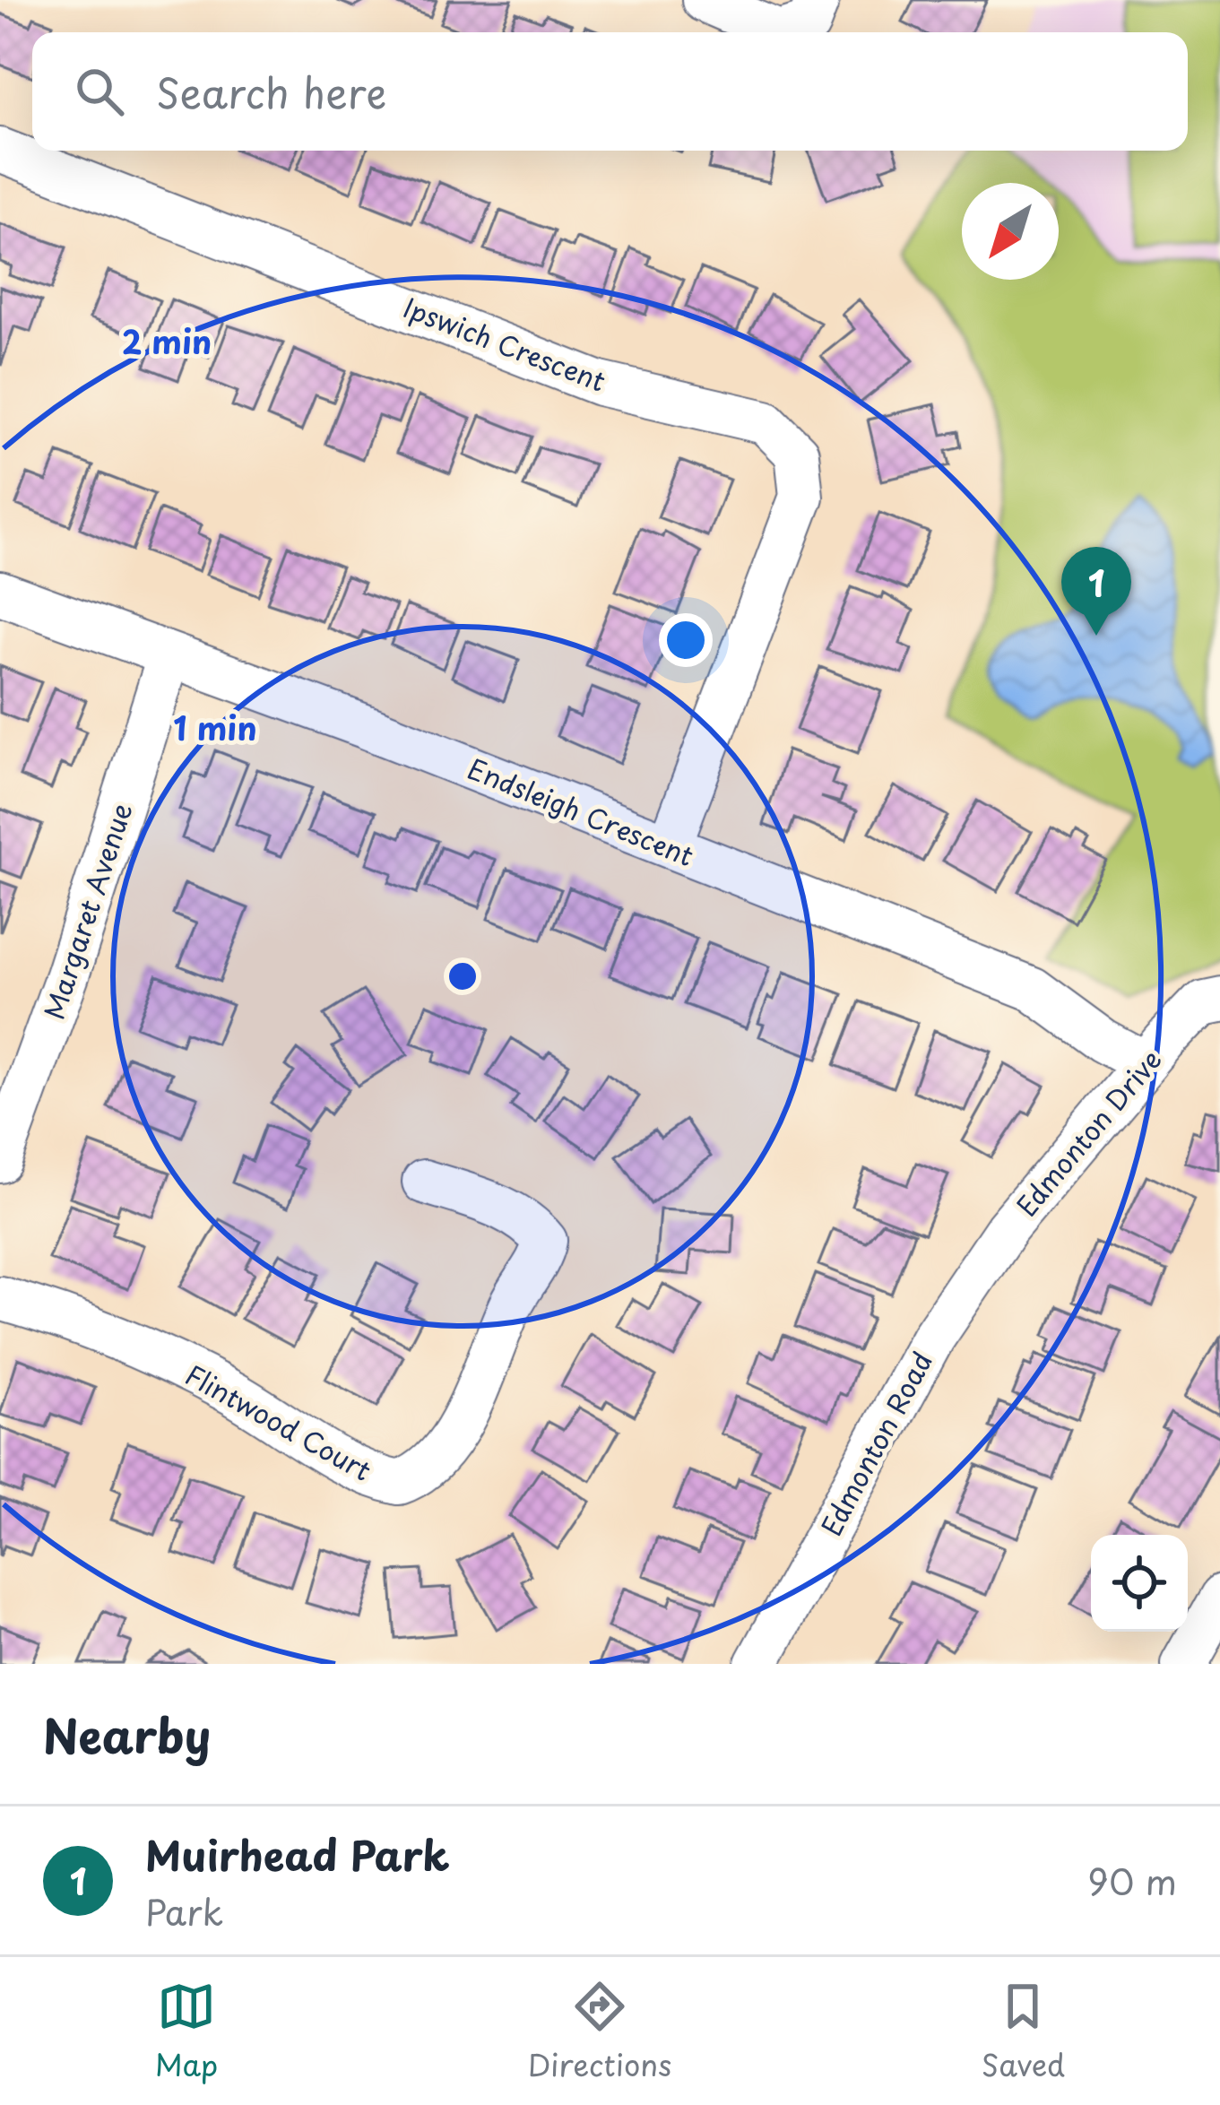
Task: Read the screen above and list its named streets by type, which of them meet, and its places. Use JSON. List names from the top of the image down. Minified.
{"streets":{"street":["Ipswich Crescent","Endsleigh Crescent","Margaret Avenue","Edmonton Drive","Flintwood Court","Edmonton Road"]},"crossings":[["Ipswich Crescent","Endsleigh Crescent"],["Endsleigh Crescent","Margaret Avenue"],["Endsleigh Crescent","Edmonton Drive"],["Edmonton Drive","Edmonton Road"]],"north":"bottom left","page":{"search":"Search here","pins":"1","heading":"Nearby","list":[{"mark":"1","name":"Muirhead Park","note":"Park","value":"90 m"}],"nav":["Map","Directions","Saved"]},"rings":["2 min","1 min"]}
